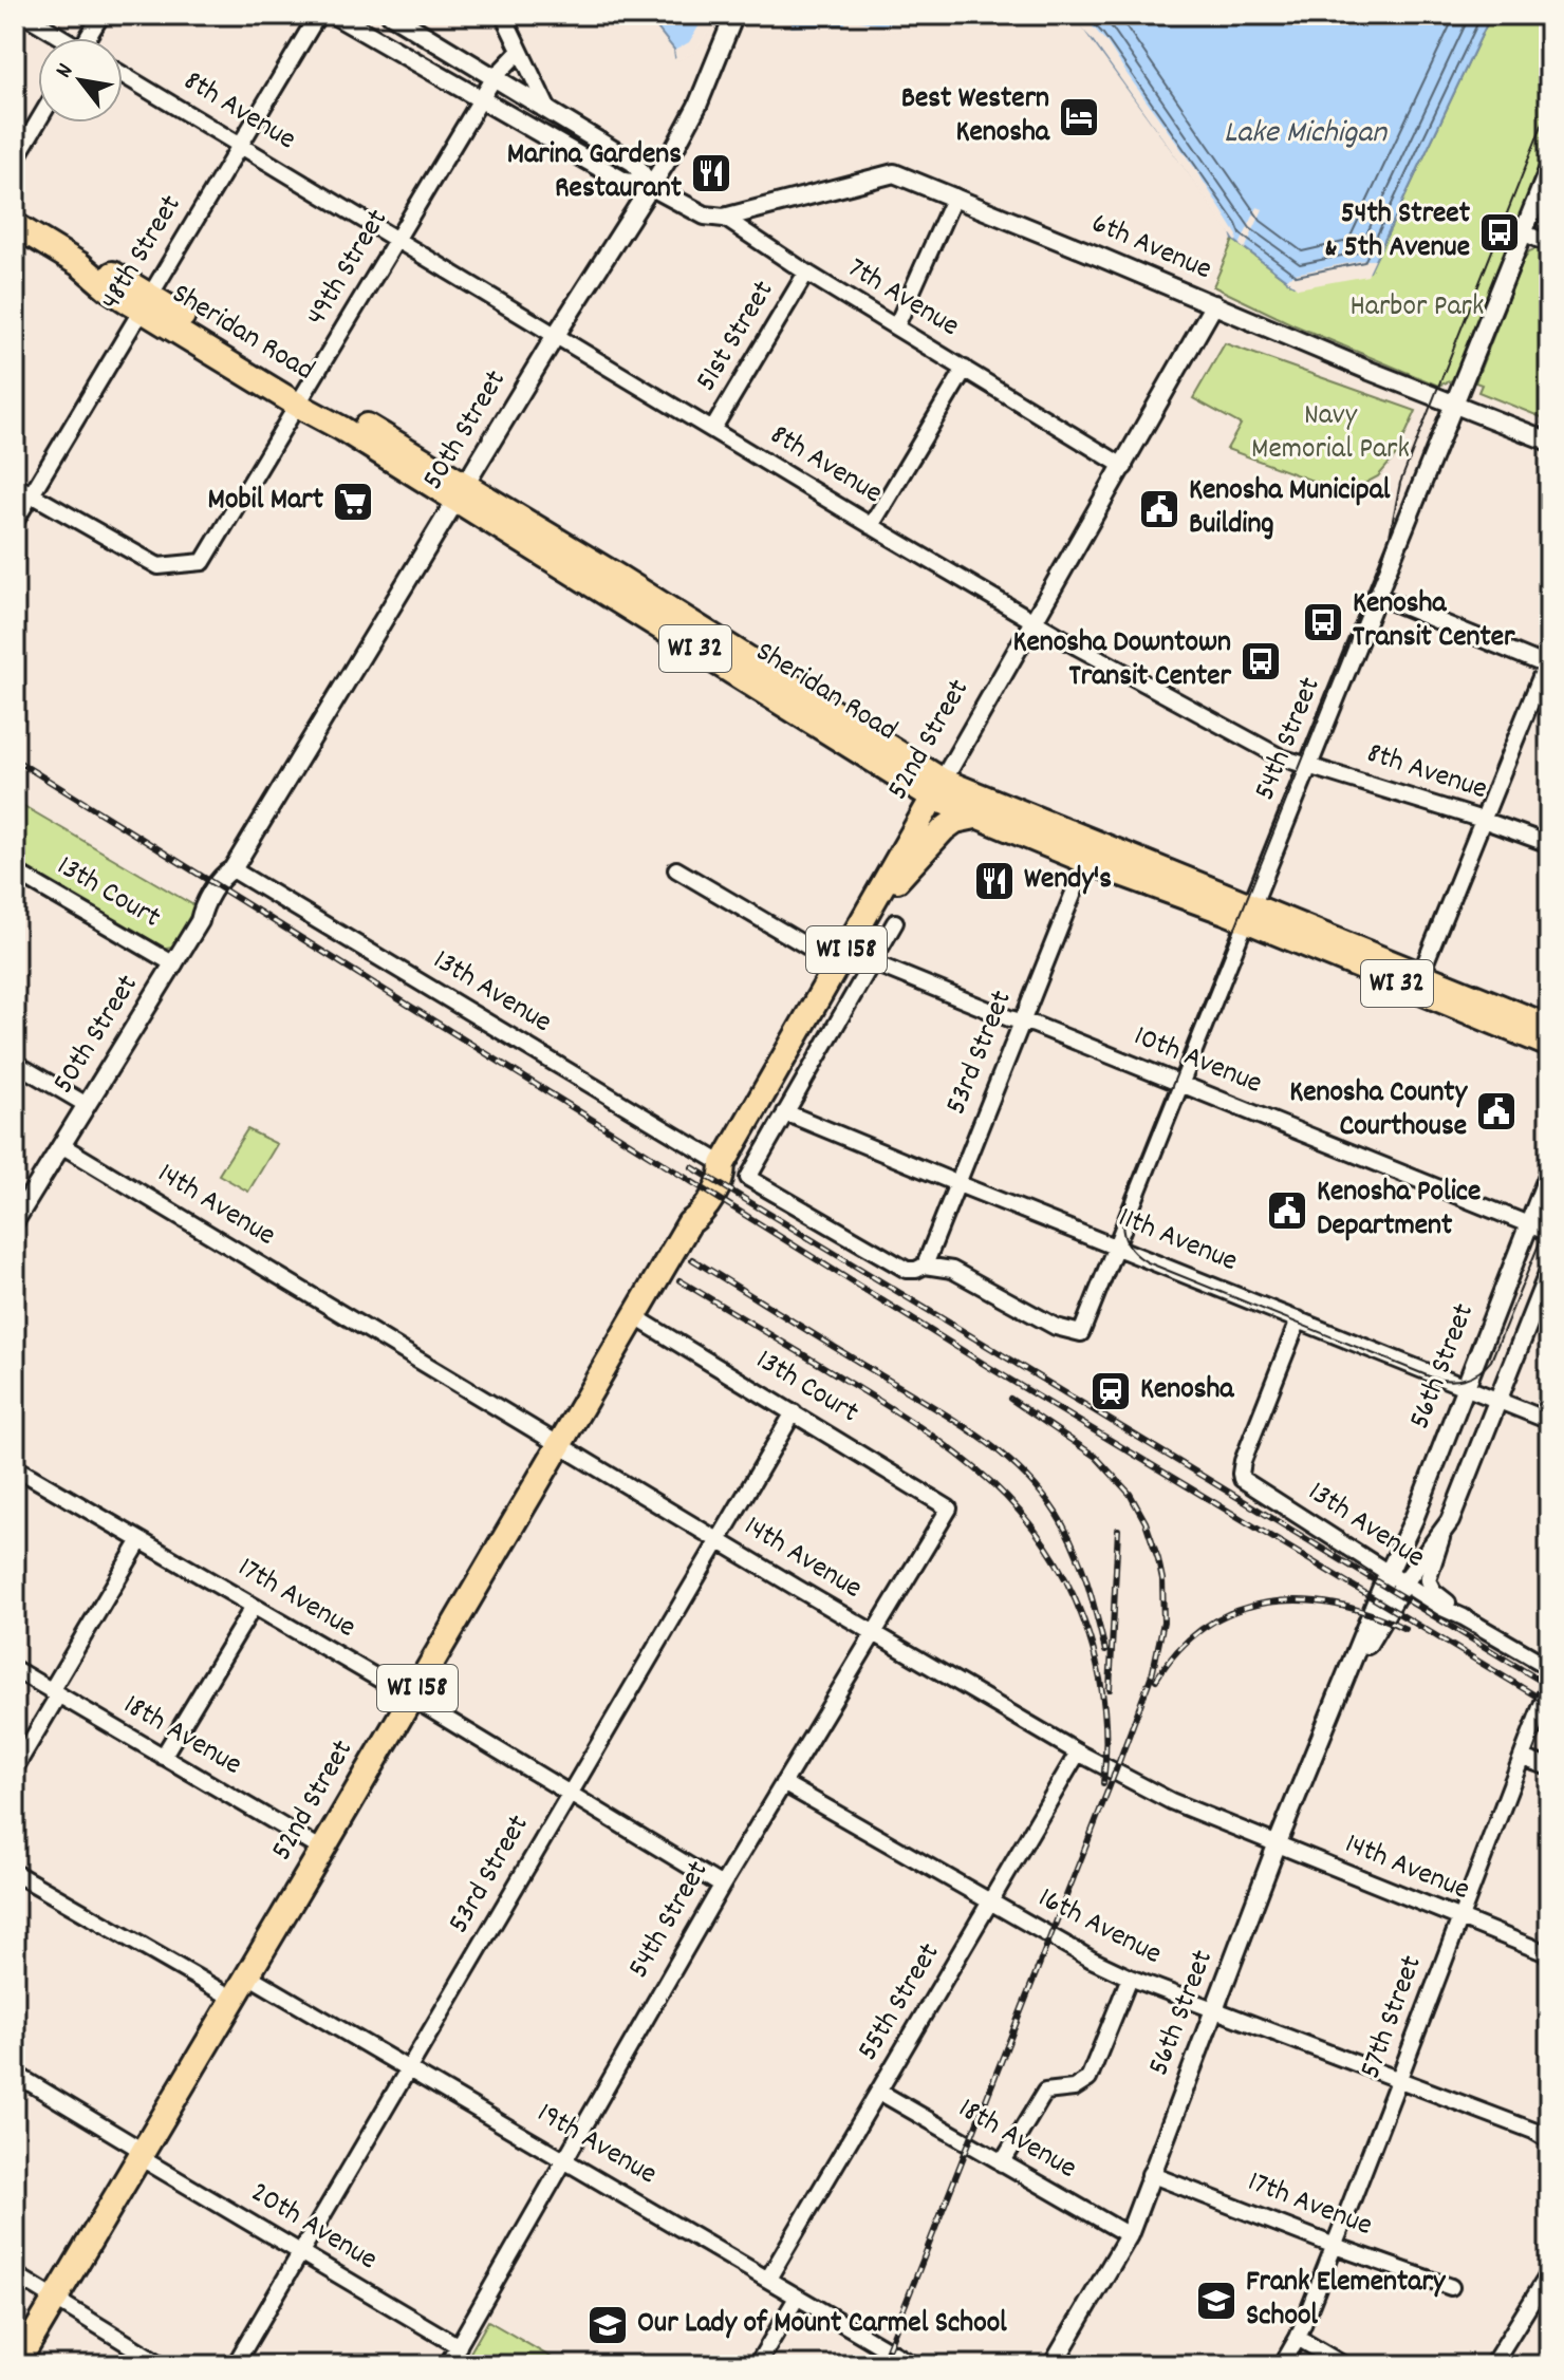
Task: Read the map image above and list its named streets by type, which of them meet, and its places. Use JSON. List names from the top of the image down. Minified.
{"streets":{"main road":["Sheridan Road","WI 32","52nd Street","WI 158"],"street":["8th Avenue","6th Avenue","48th Street","49th Street","7th Avenue","51st Street","50th Street","54th Street","13th Court","13th Avenue","53rd Street","10th Avenue","14th Avenue","11th Avenue","56th Street","17th Avenue","18th Avenue","16th Avenue","55th Street","57th Street","19th Avenue","20th Avenue"]},"crossings":[["8th Avenue","48th Street"],["8th Avenue","49th Street"],["8th Avenue","51st Street"],["8th Avenue","50th Street"],["8th Avenue","54th Street"],["8th Avenue","52nd Street"],["6th Avenue","7th Avenue"],["6th Avenue","54th Street"],["6th Avenue","52nd Street"],["48th Street","49th Street"],["48th Street","Sheridan Road"],["49th Street","7th Avenue"],["49th Street","Sheridan Road"],["7th Avenue","51st Street"],["7th Avenue","50th Street"],["7th Avenue","52nd Street"],["Sheridan Road","50th Street"],["Sheridan Road","54th Street"],["Sheridan Road","52nd Street"],["Sheridan Road","53rd Street"],["50th Street","13th Court"],["50th Street","13th Avenue"],["50th Street","14th Avenue"],["54th Street","13th Court"],["54th Street","53rd Street"],["54th Street","10th Avenue"],["54th Street","14th Avenue"],["54th Street","11th Avenue"],["54th Street","17th Avenue"],["54th Street","16th Avenue"],["54th Street","19th Avenue"],["54th Street","20th Avenue"],["52nd Street","13th Court"],["52nd Street","13th Avenue"],["52nd Street","14th Avenue"],["52nd Street","17th Avenue"],["52nd Street","18th Avenue"],["52nd Street","19th Avenue"],["52nd Street","20th Avenue"],["13th Court","53rd Street"],["13th Avenue","11th Avenue"],["13th Avenue","56th Street"],["53rd Street","10th Avenue"],["53rd Street","14th Avenue"],["53rd Street","11th Avenue"],["53rd Street","17th Avenue"],["53rd Street","19th Avenue"],["53rd Street","20th Avenue"],["10th Avenue","56th Street"],["14th Avenue","56th Street"],["14th Avenue","55th Street"],["14th Avenue","57th Street"],["11th Avenue","56th Street"],["56th Street","17th Avenue"],["56th Street","18th Avenue"],["56th Street","16th Avenue"],["17th Avenue","57th Street"],["18th Avenue","55th Street"],["16th Avenue","55th Street"],["16th Avenue","57th Street"],["55th Street","19th Avenue"]],"water":["Lake Michigan"],"parks":["Harbor Park","Navy Memorial Park"],"places":{"hotel":["Best Western Kenosha"],"restaurant":["Marina Gardens Restaurant","Wendy's"],"bus stop":["54th Street & 5th Avenue","Kenosha Transit Center","Kenosha Downtown Transit Center"],"supermarket":["Mobil Mart"],"public building":["Kenosha Municipal Building","Kenosha County Courthouse","Kenosha Police Department"],"station":["Kenosha"],"school or university":["Frank Elementary School","Our Lady of Mount Carmel School"]},"north":"top left"}
